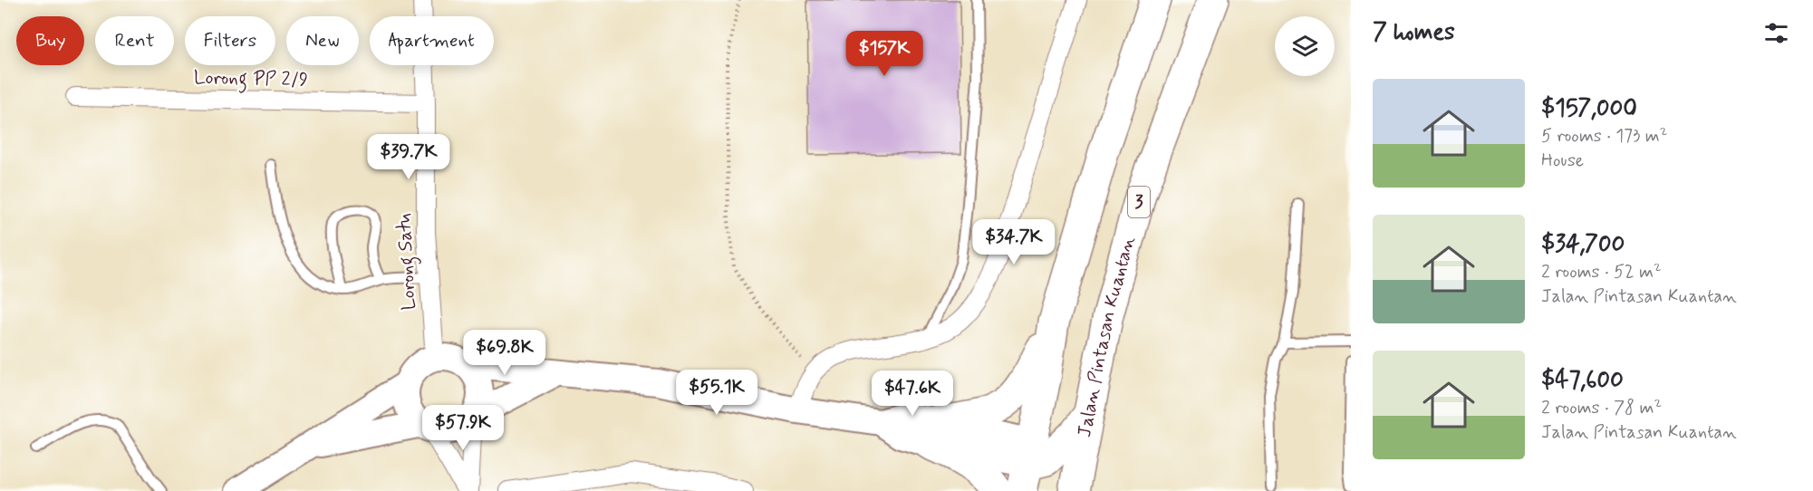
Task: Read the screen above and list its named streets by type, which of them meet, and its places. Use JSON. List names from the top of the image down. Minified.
{"streets":{"highway":["3","Jalan Pintasan Kuantan"],"street":["Lorong PP 2/9","Lorong Satu"]},"crossings":[["Lorong PP 2/9","Lorong Satu"]],"page":{"heading":"7 homes","chip":["Buy","Rent","Filters","New","Apartment"],"price":["$157K","$39.7K","$34.7K","$69.8K","$55.1K","$47.6K","$57.9K"],"list":[{"name":"$157,000","note":"5 rooms · 173 m² · House"},{"name":"$34,700","note":"2 rooms · 52 m² · Jalan Pintasan Kuantan"},{"name":"$47,600","note":"2 rooms · 78 m² · Jalan Pintasan Kuantan"}]}}
